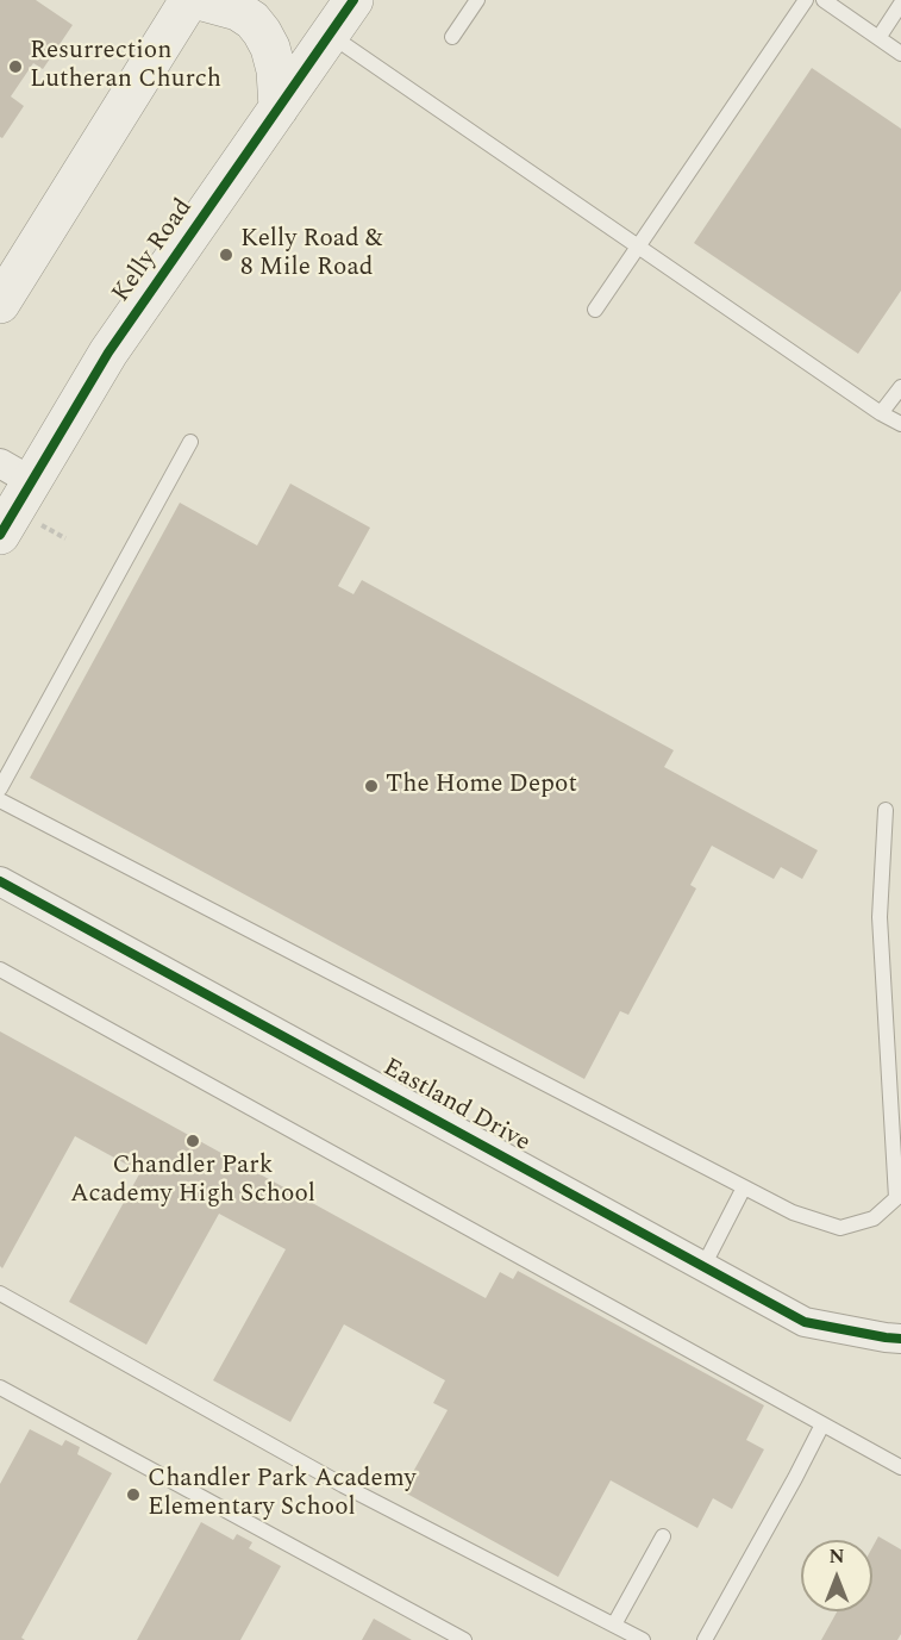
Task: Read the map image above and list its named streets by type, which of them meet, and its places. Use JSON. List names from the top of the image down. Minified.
{"streets":{"street":["Kelly Road","Eastland Drive"]},"places":["Resurrection Lutheran Church","Kelly Road & 8 Mile Road","The Home Depot","Chandler Park Academy High School","Chandler Park Academy Elementary School"],"north":"top"}
